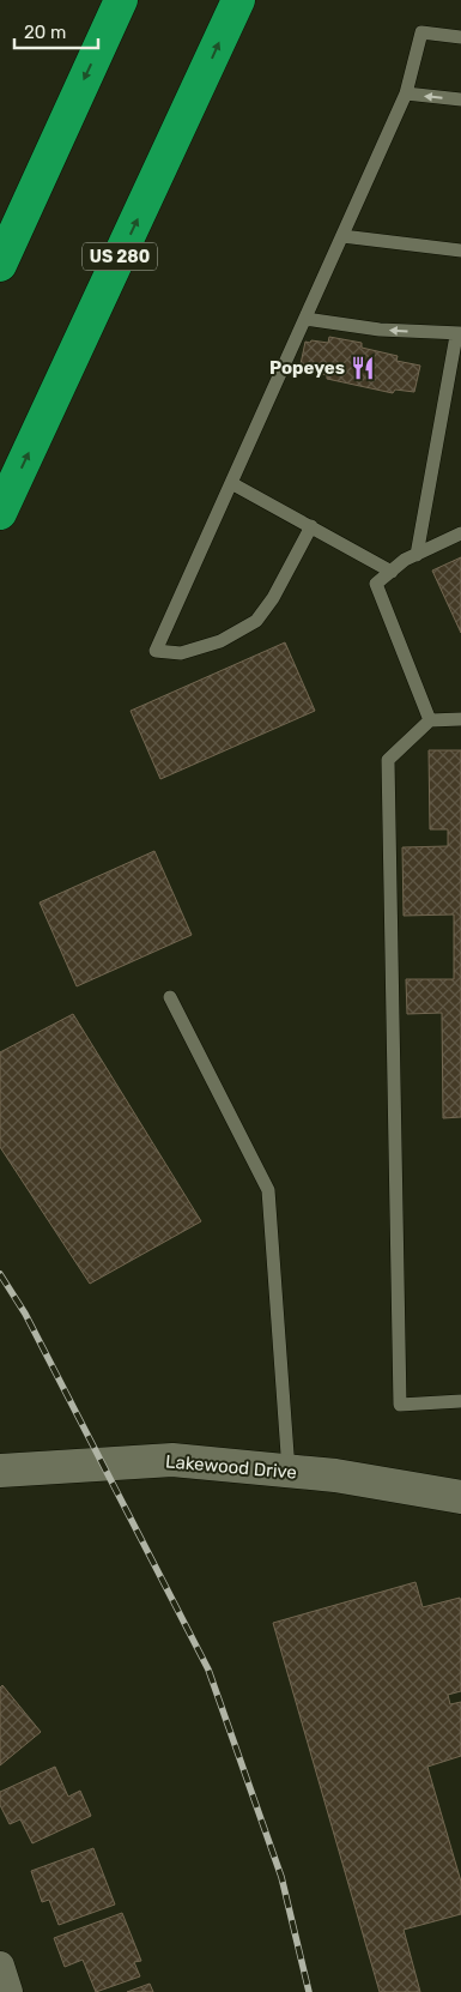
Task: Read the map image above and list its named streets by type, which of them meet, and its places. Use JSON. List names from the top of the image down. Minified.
{"streets":{"highway":["US 280"],"street":["Lakewood Drive"]},"places":{"restaurant":["Popeyes"]},"scale_bar":"20 m"}
